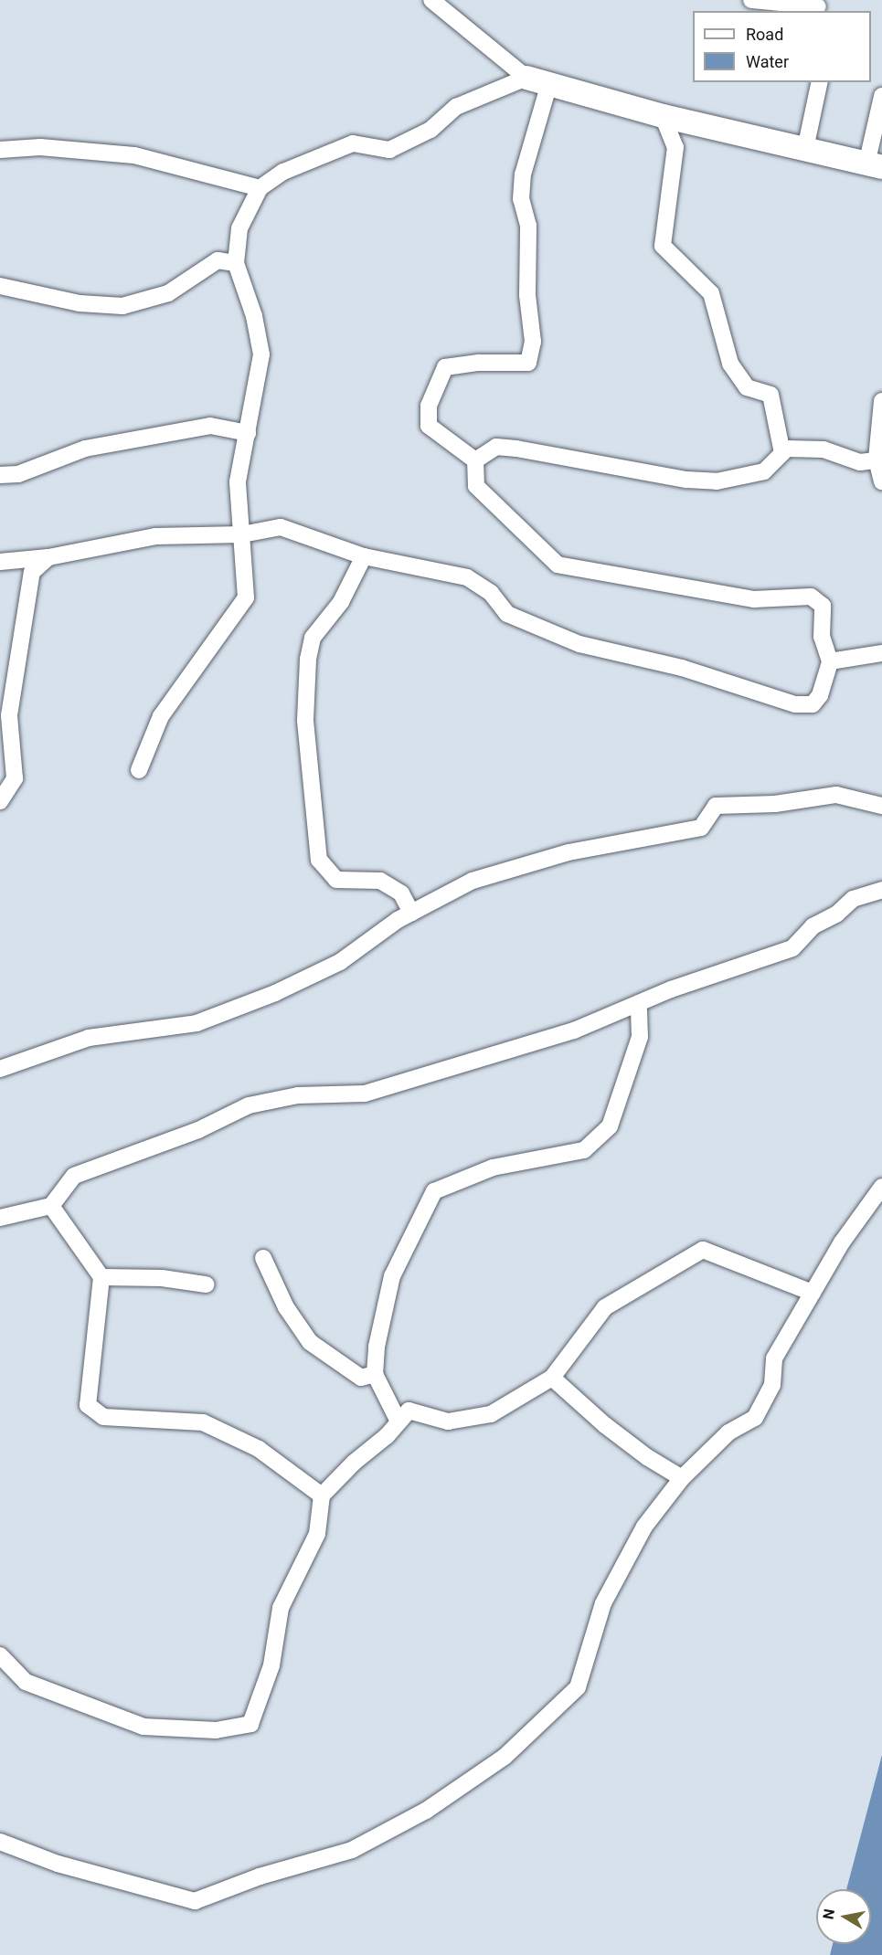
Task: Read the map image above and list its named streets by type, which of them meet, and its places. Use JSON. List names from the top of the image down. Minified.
{"legend":["Road","Water"],"north":"left"}
